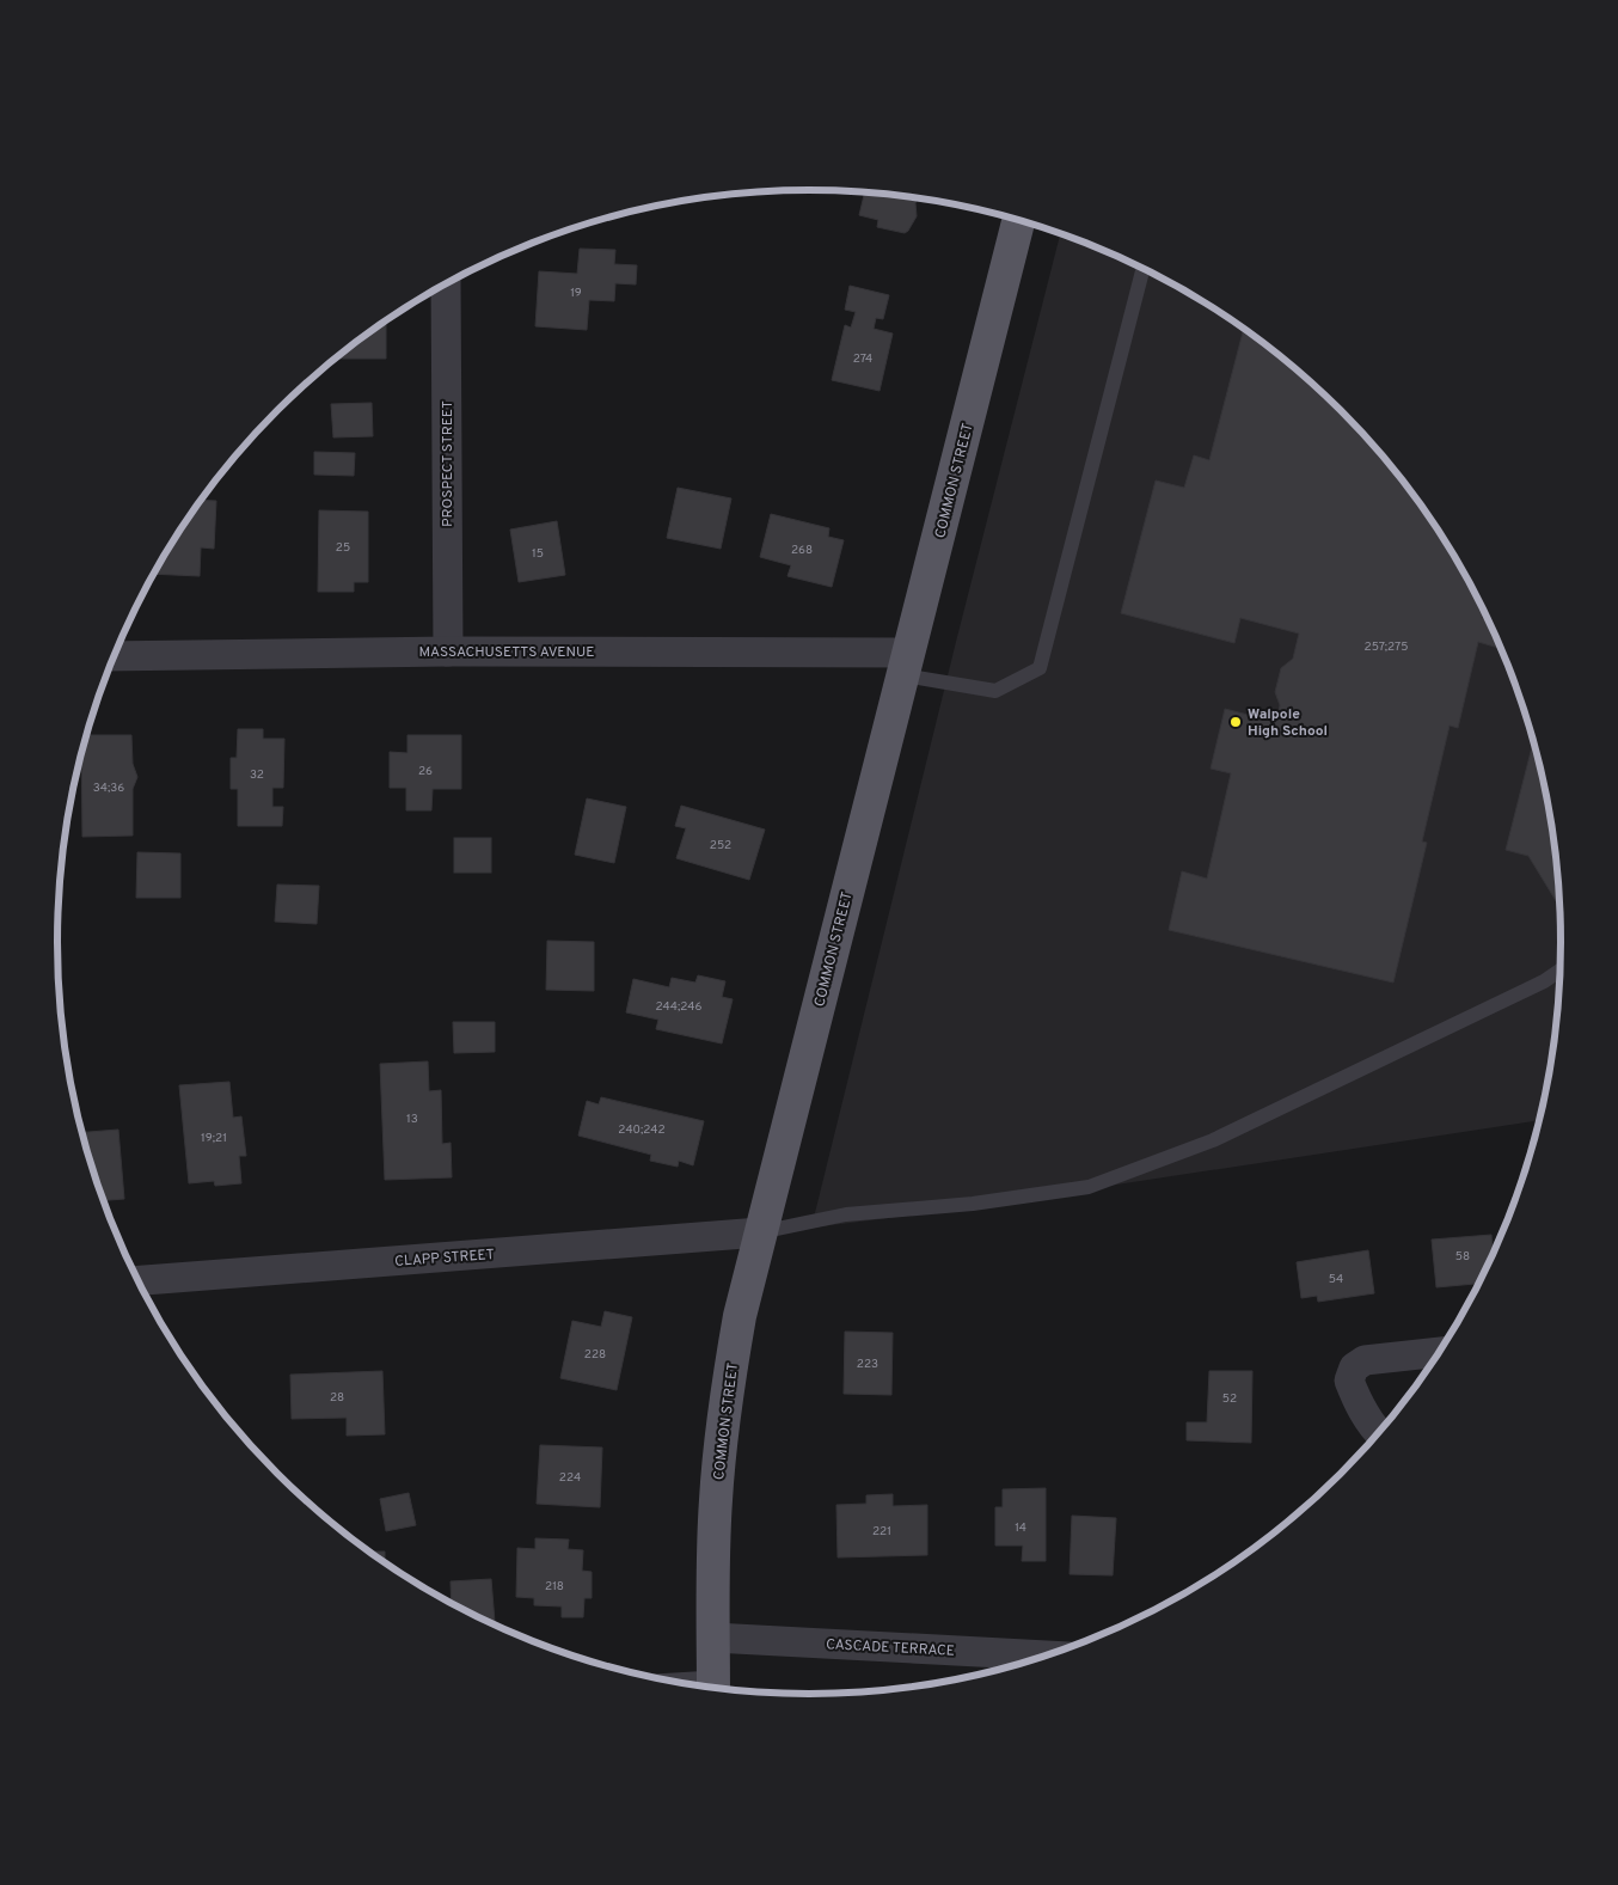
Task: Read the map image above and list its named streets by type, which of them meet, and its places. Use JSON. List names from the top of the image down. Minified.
{"streets":{"main road":["COMMON STREET"],"street":["PROSPECT STREET","MASSACHUSETTS AVENUE","CLAPP STREET","CASCADE TERRACE"]},"crossings":[["PROSPECT STREET","MASSACHUSETTS AVENUE"],["COMMON STREET","MASSACHUSETTS AVENUE"],["COMMON STREET","CLAPP STREET"],["COMMON STREET","CASCADE TERRACE"]],"places":["Walpole High School"],"house_numbers":["19","274","25","268","15","257;275","26","32","34;36","252","244;246","13","240;242","19;21","58","54","228","223","28","52","224","14","221","218"]}
